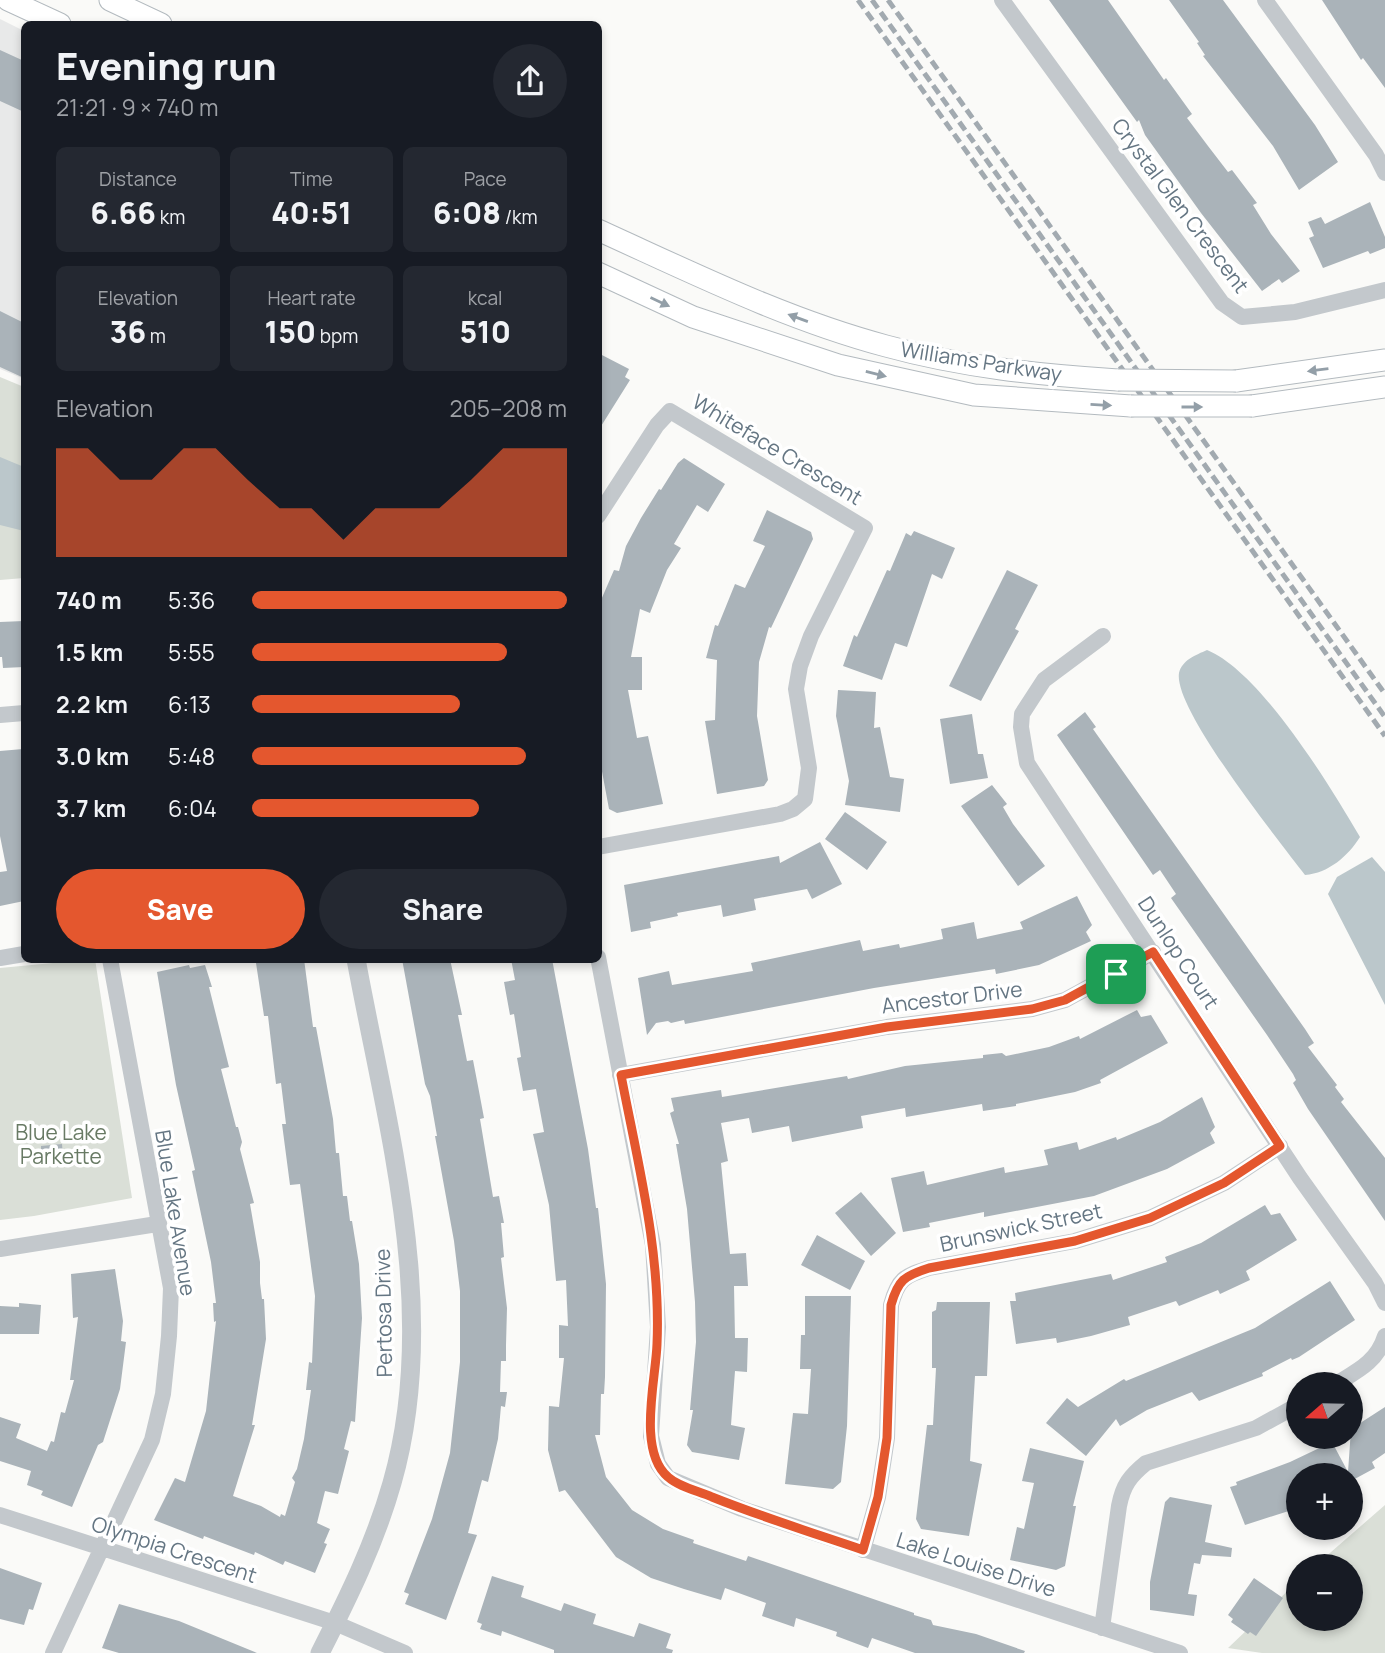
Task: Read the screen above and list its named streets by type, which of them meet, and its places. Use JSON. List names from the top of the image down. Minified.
{"streets":{"main road":["Williams Parkway"],"street":["Crystal Glen Crescent","Whiteface Crescent","Dunlop Court","Ancestor Drive","Blue Lake Avenue","Brunswick Street","Pertosa Drive","Olympia Crescent","Lake Louise Drive"]},"crossings":[["Dunlop Court","Ancestor Drive"],["Dunlop Court","Brunswick Street"],["Ancestor Drive","Lake Louise Drive"],["Blue Lake Avenue","Olympia Crescent"],["Brunswick Street","Lake Louise Drive"],["Pertosa Drive","Olympia Crescent"]],"parks":["Blue Lake Parkette"],"north":"left","page":{"heading":["Evening run","21:21 · 9 × 740 m"],"stats":[["Distance","6.66 km"],["Time","40:51"],["Pace","6:08 /km"],["Elevation","36 m"],["Heart rate","150 bpm"],["kcal","510"]],"chart":["Elevation","205–208 m"],"list":[{"name":"740 m","note":"5:36"},{"name":"1.5 km","note":"5:55"},{"name":"2.2 km","note":"6:13"},{"name":"3.0 km","note":"5:48"},{"name":"3.7 km","note":"6:04"}],"buttons":["Save","Share"],"map_buttons":["+","−"]}}
